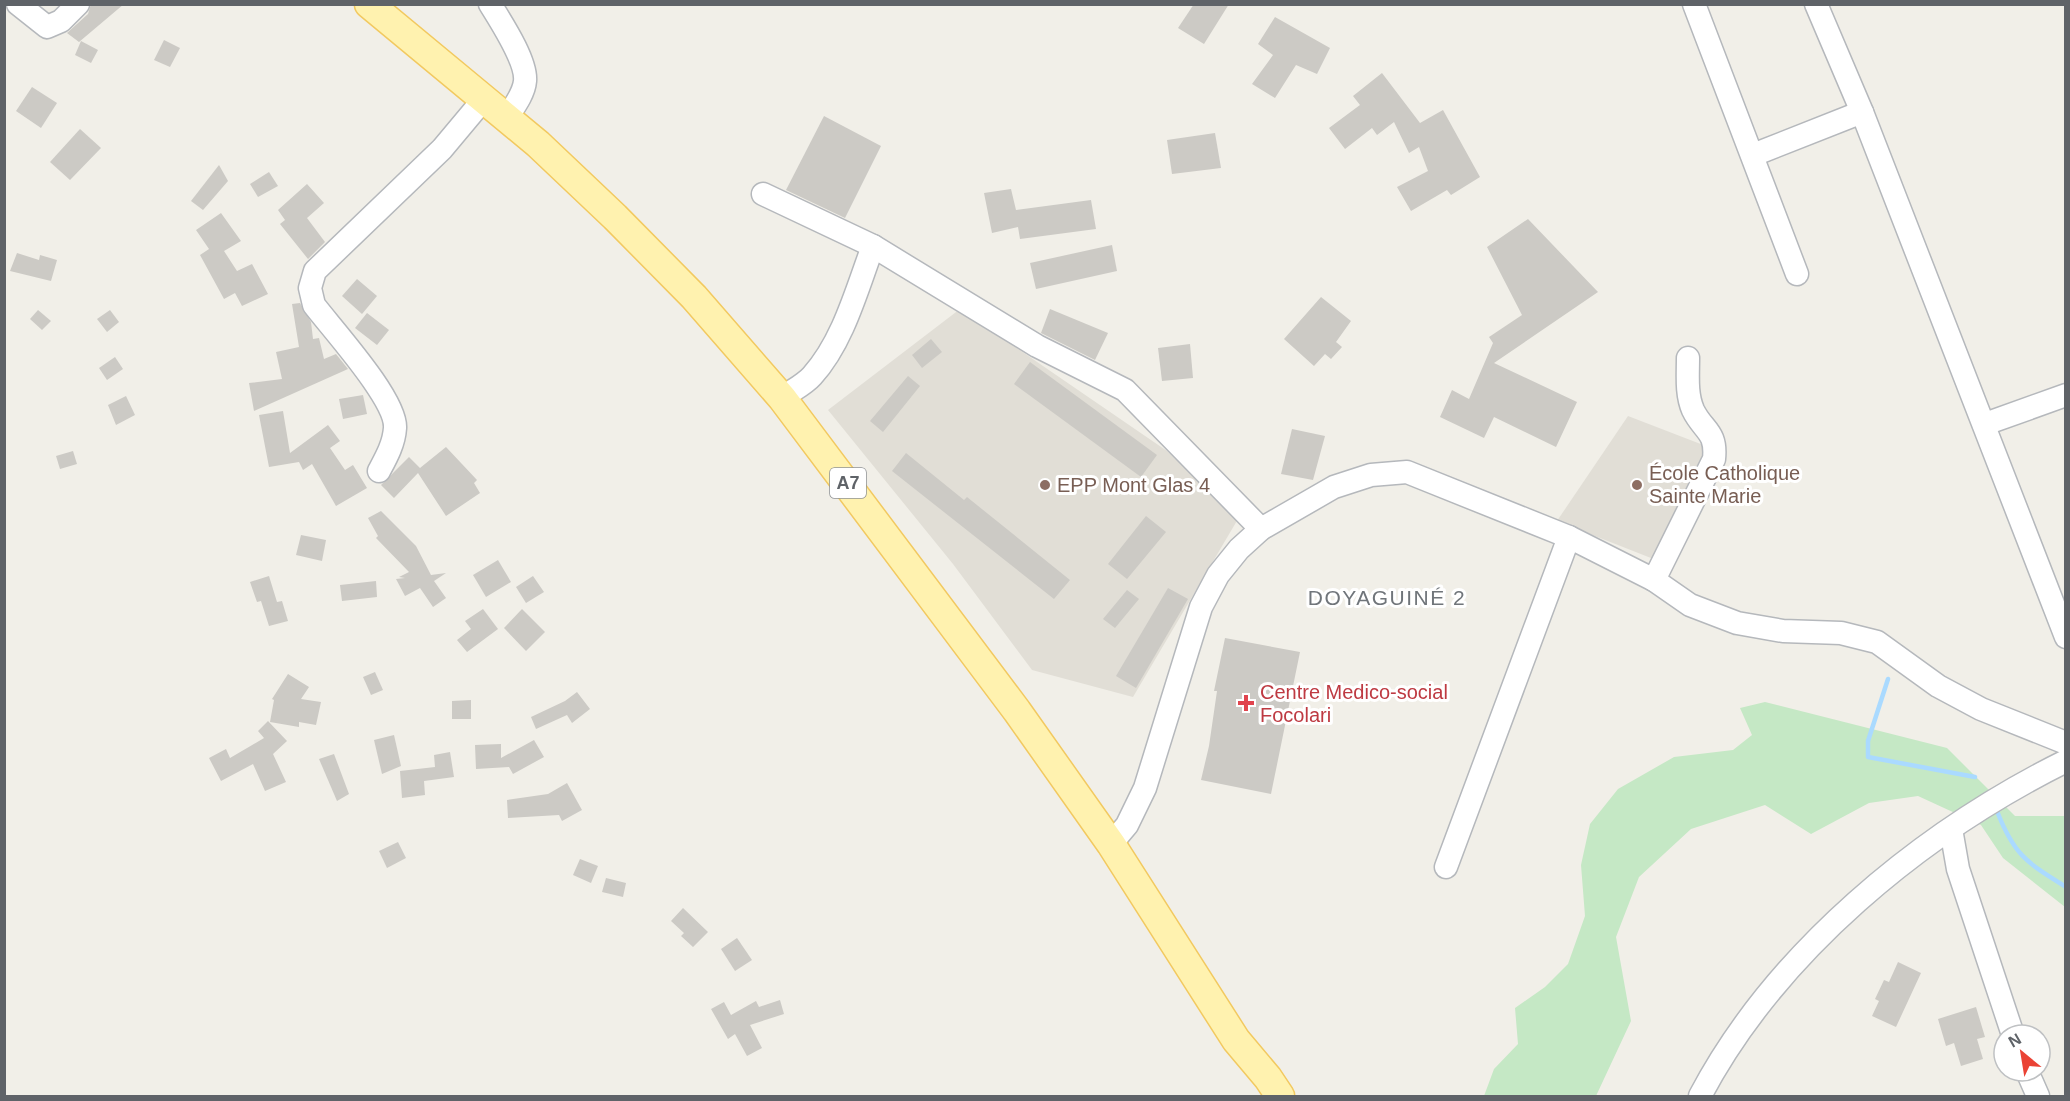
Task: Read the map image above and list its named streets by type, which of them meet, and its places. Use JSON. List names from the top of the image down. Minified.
{"streets":{"main road":["A7"]},"districts":["DOYAGUINÉ 2"],"places":{"other":["EPP Mont Glas 4","École Catholique Sainte Marie"],"health":["Centre Medico-social Focolari"]},"north":"top left"}
